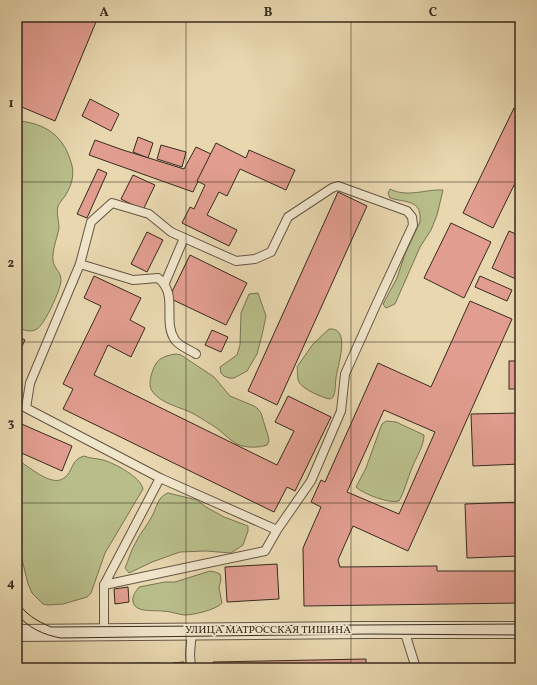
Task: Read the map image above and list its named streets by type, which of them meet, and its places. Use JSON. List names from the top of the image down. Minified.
{"streets":{"street":["УЛИЦА МАТРОССКАЯ ТИШИНА"]},"grid":{"columns":["A","B","C"],"rows":["1","2","3","4"]}}
